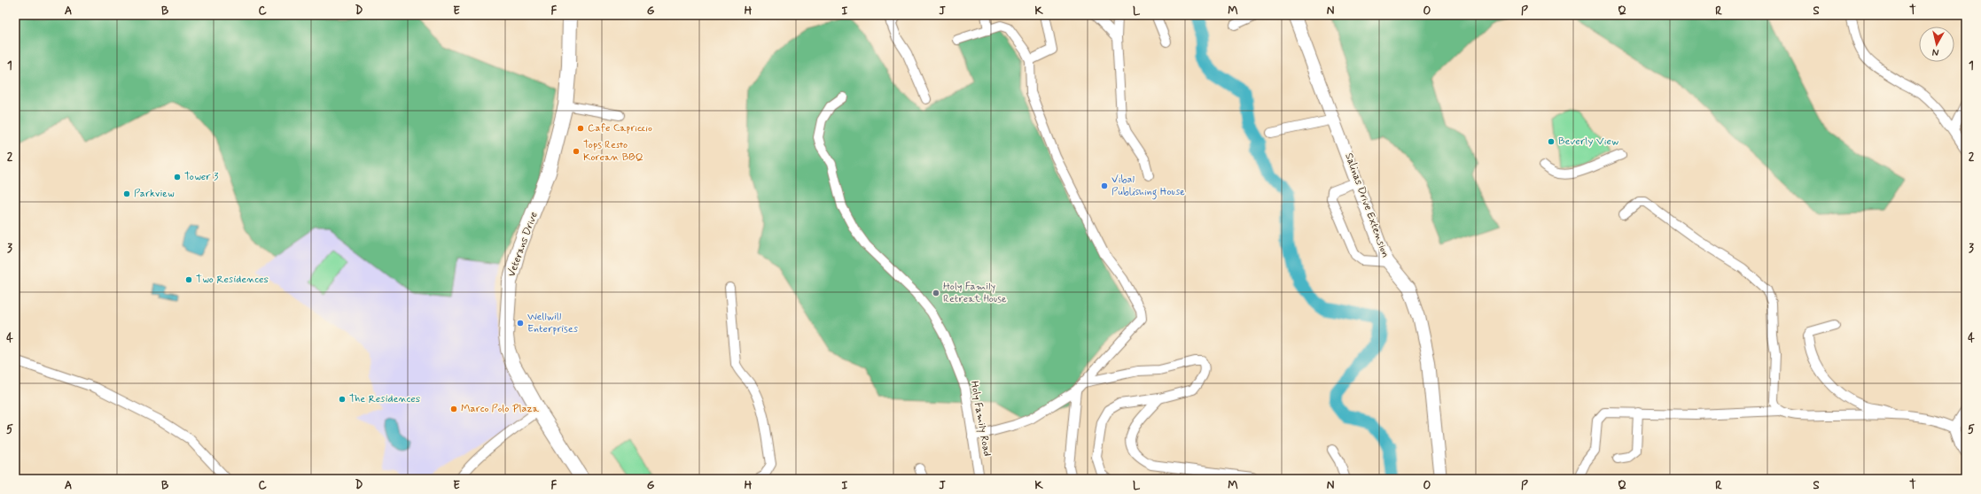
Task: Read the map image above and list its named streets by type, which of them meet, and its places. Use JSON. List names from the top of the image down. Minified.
{"streets":{"main road":["Veterans Drive"],"street":["Salinas Drive Extension","Holy Family Road"]},"places":["Cafe Capriccio","Beverly View","Tops Resto Korean BBQ","Tower 3","Vibal Publishing House","Parkview","Two Residences","Holy Family Retreat House","Wellwill Enterprises","The Residences","Marco Polo Plaza"],"north":"bottom","grid":{"columns":["A","B","C","D","E","F","G","H","I","J","K","L","M","N","O","P","Q","R","S","T"],"rows":["1","2","3","4","5"]}}
